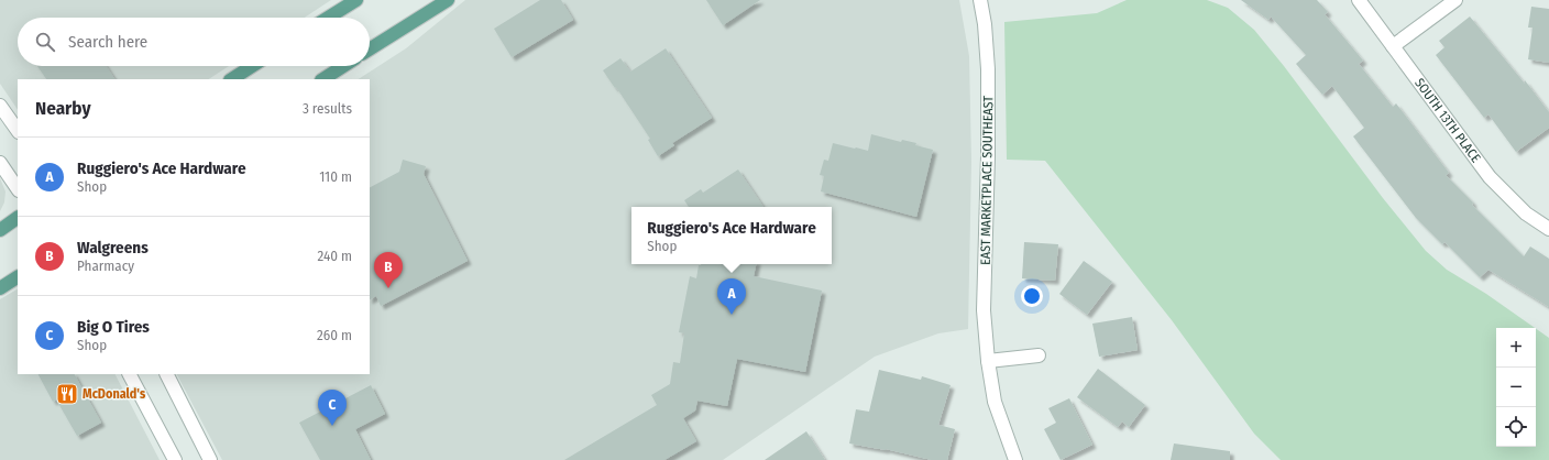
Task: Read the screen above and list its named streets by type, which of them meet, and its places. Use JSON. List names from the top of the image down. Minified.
{"streets":{"street":["SOUTH 13TH PLACE","EAST MARKETPLACE SOUTHEAST"]},"places":{"restaurant":["McDonald's"]},"page":{"search":"Search here","heading":["Nearby","3 results"],"list":[{"mark":"A","name":"Ruggiero's Ace Hardware","note":"Shop","value":"110 m"},{"mark":"B","name":"Walgreens","note":"Pharmacy","value":"240 m"},{"mark":"C","name":"Big O Tires","note":"Shop","value":"260 m"}],"popup":["Ruggiero's Ace Hardware","Shop"],"pins":["B","A","C"],"map_buttons":["+","−"]}}
